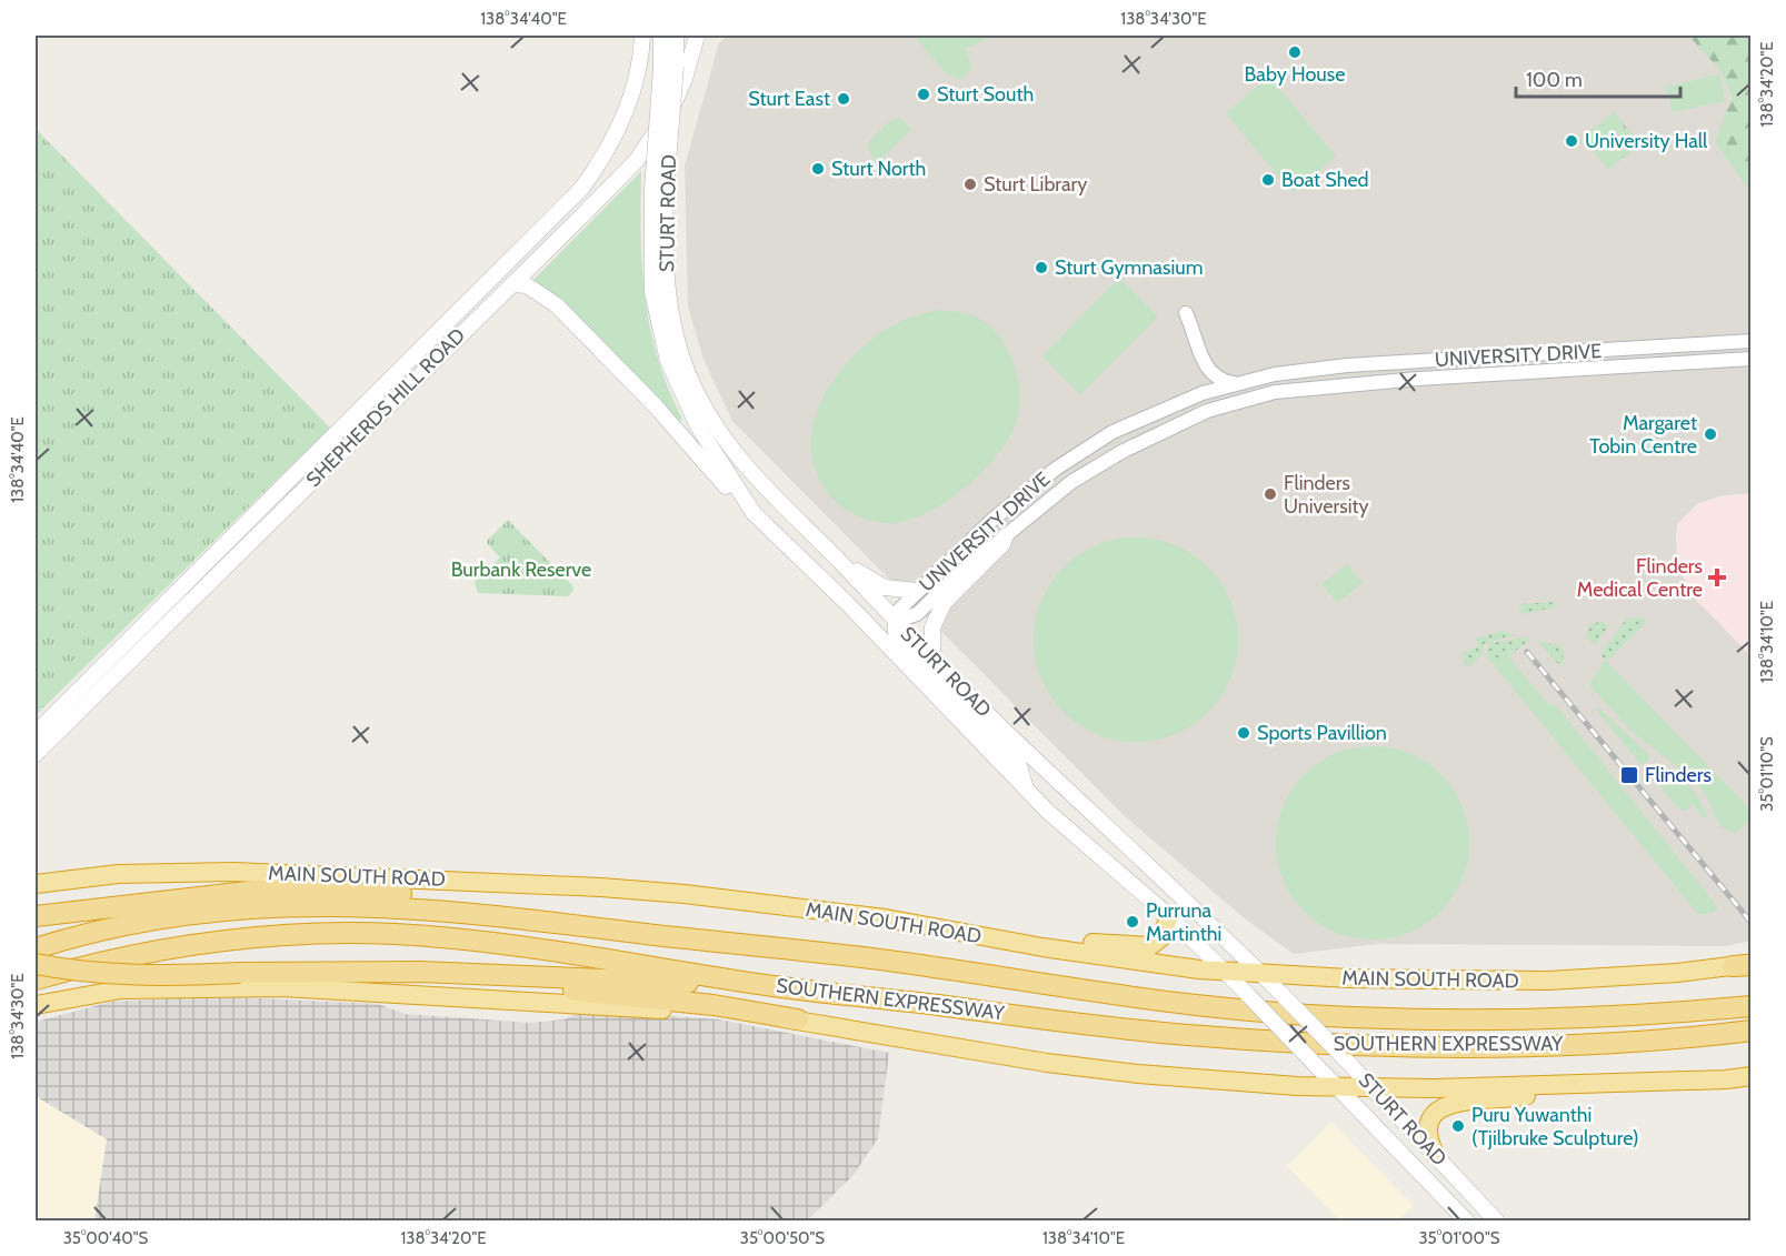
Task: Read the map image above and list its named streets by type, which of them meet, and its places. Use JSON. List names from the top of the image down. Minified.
{"streets":{"highway":["MAIN SOUTH ROAD","SOUTHERN EXPRESSWAY"],"main road":["STURT ROAD","SHEPHERDS HILL ROAD"],"street":["UNIVERSITY DRIVE"]},"crossings":[["STURT ROAD","UNIVERSITY DRIVE"],["STURT ROAD","MAIN SOUTH ROAD"]],"parks":["Burbank Reserve"],"places":{"other":["Baby House","Sturt South","Sturt East","University Hall","Sturt North","Boat Shed","Sturt Library","Sturt Gymnasium","Margaret Tobin Centre","Flinders University","Sports Pavillion","Purruna Martinthi","Puru Yuwanthi (Tjilbruke Sculpture)"],"health":["Flinders Medical Centre"],"transit":["Flinders"]},"scale_bar":"100 m","coordinates":["138°34'40\"E","138°34'30\"E","138°34'20\"E","138°34'10\"E","35°01'10\"S","35°00'40\"S","35°00'50\"S","35°01'00\"S"]}
